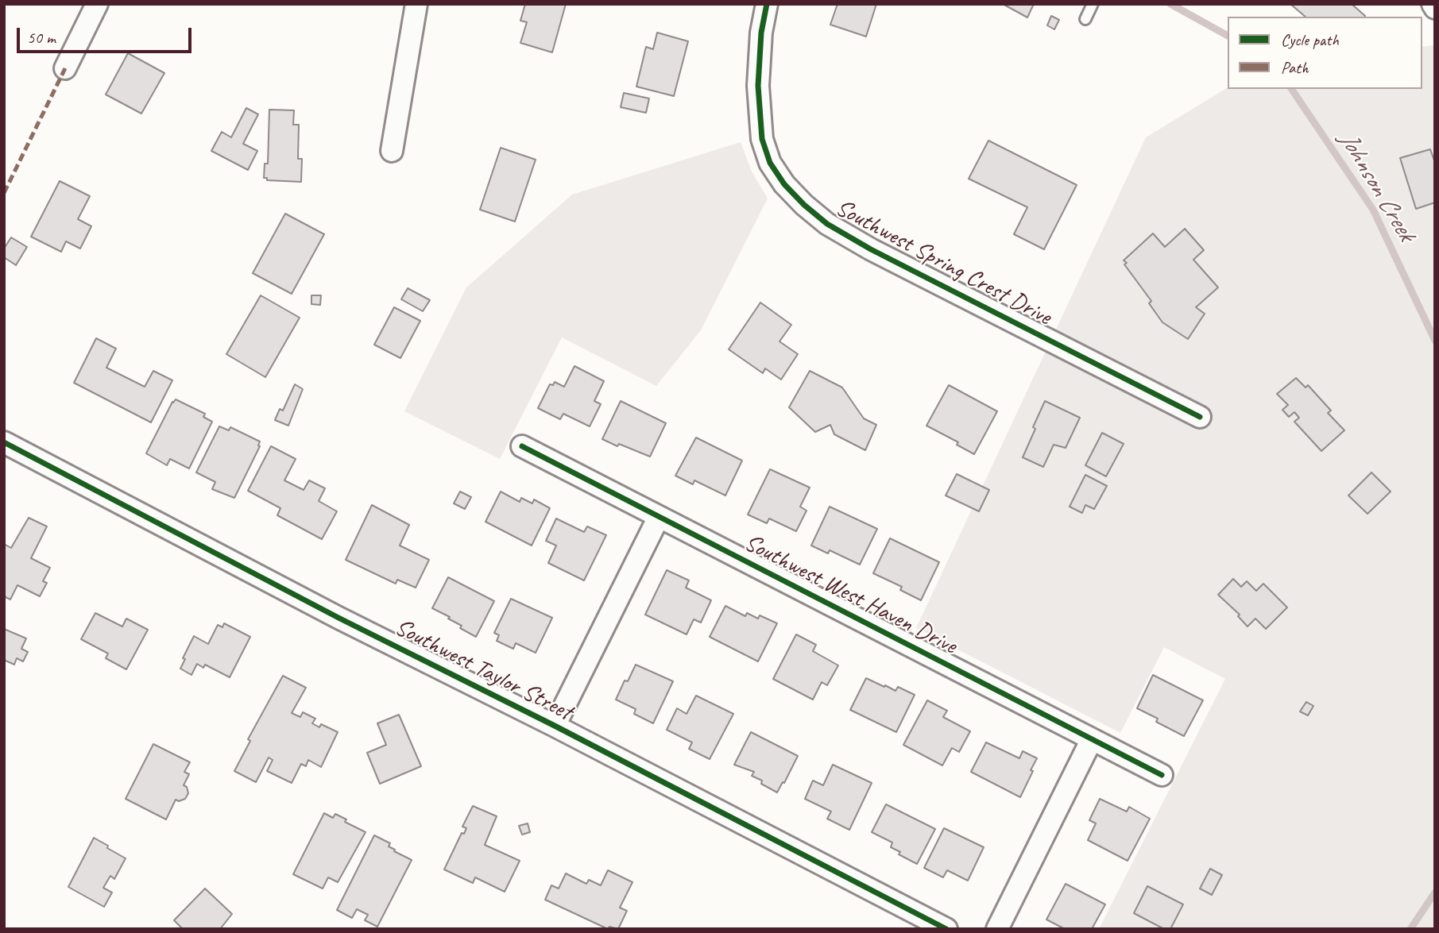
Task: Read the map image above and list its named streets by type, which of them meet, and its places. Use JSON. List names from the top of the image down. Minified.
{"streets":{"street":["Southwest Spring Crest Drive","Southwest West Haven Drive","Southwest Taylor Street"]},"water":["Johnson Creek"],"legend":["Cycle path","Path"],"scale_bar":"50 m"}
